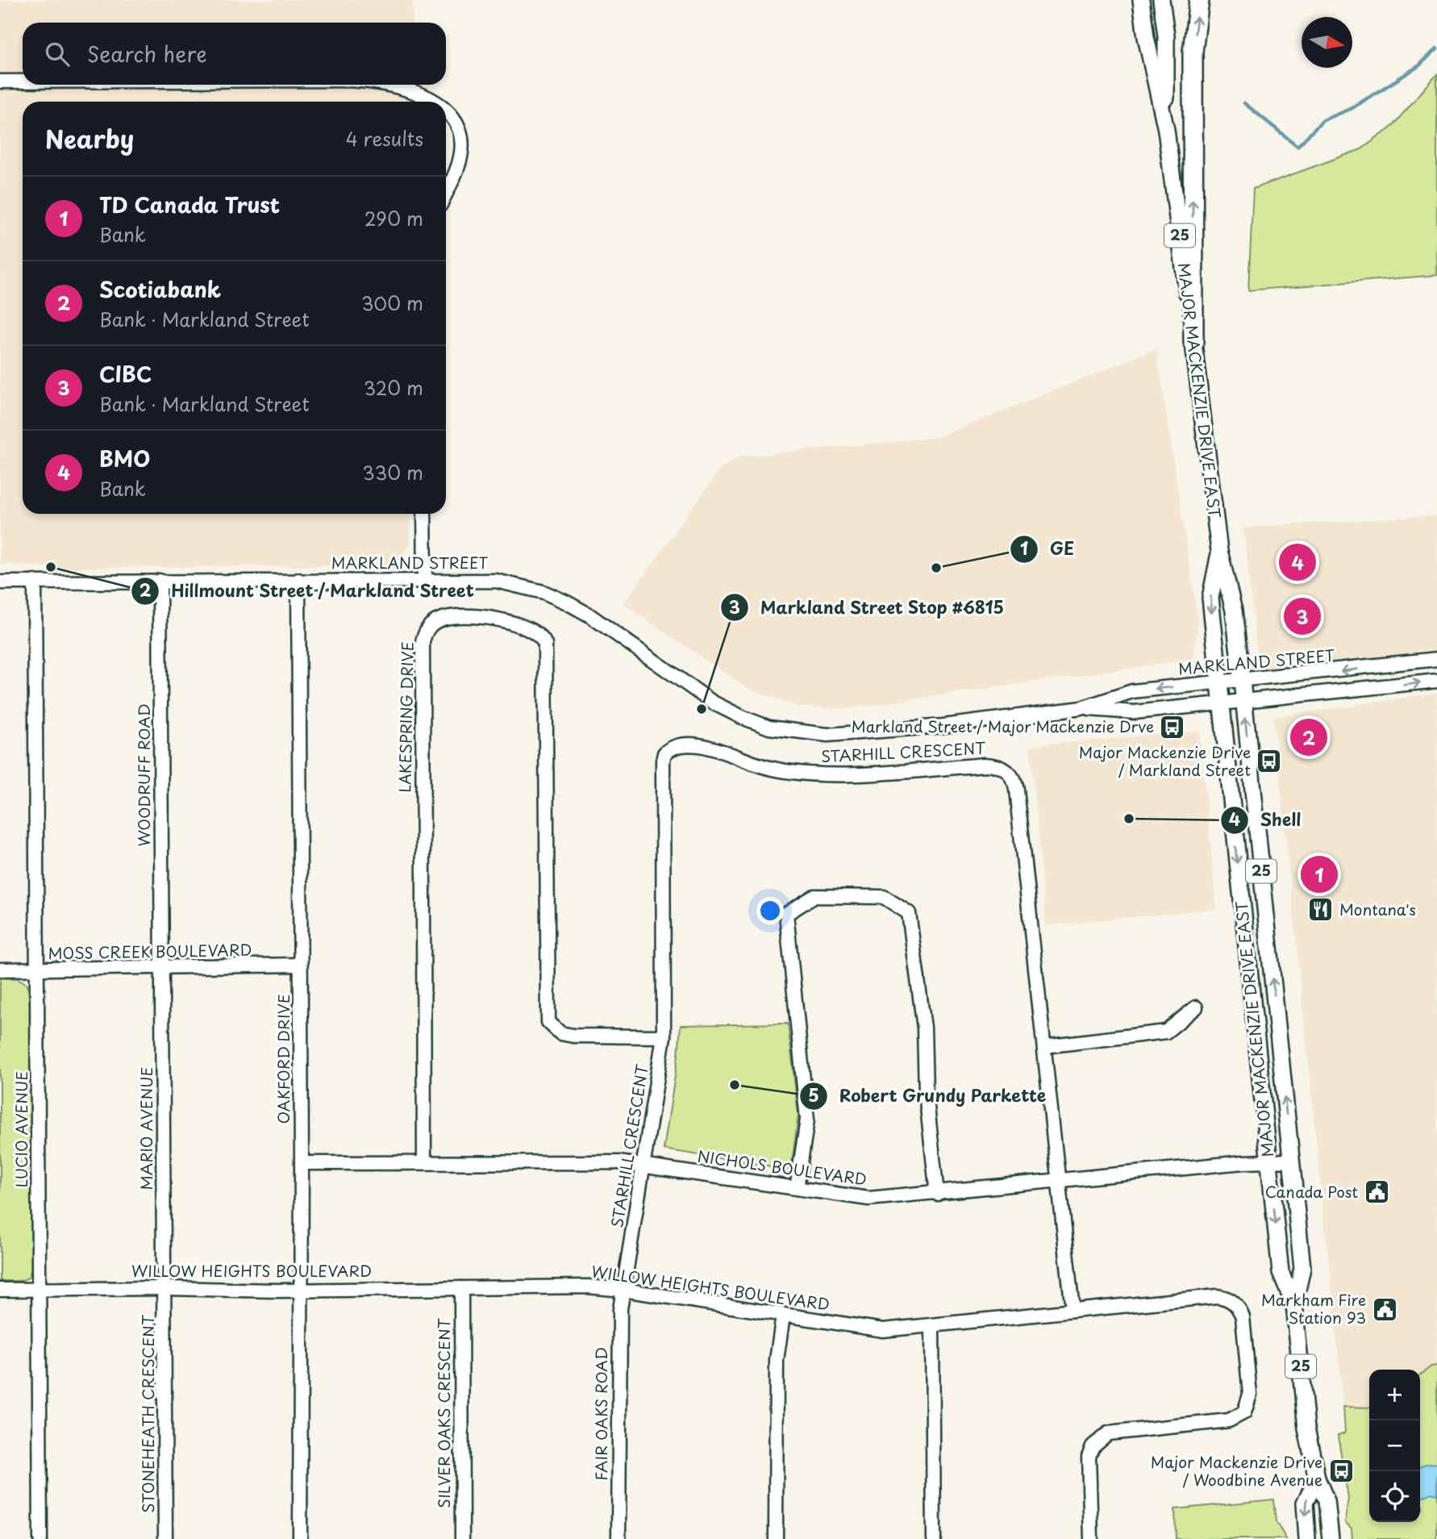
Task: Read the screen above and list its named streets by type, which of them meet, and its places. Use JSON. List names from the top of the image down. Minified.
{"streets":{"main road":["25","MAJOR MACKENZIE DRIVE EAST"],"street":["MARKLAND STREET","LAKESPRING DRIVE","STARHILL CRESCENT","WOODRUFF ROAD","MOSS CREEK BOULEVARD","OAKFORD DRIVE","MARIO AVENUE","LUCIO AVENUE","NICHOLS BOULEVARD","WILLOW HEIGHTS BOULEVARD","SILVER OAKS CRESCENT","STONEHEATH CRESCENT","FAIR OAKS ROAD"]},"crossings":[["MAJOR MACKENZIE DRIVE EAST","MARKLAND STREET"],["MAJOR MACKENZIE DRIVE EAST","NICHOLS BOULEVARD"],["MARKLAND STREET","WOODRUFF ROAD"],["MARKLAND STREET","OAKFORD DRIVE"],["MARKLAND STREET","LUCIO AVENUE"],["LAKESPRING DRIVE","STARHILL CRESCENT"],["LAKESPRING DRIVE","NICHOLS BOULEVARD"],["STARHILL CRESCENT","NICHOLS BOULEVARD"],["STARHILL CRESCENT","WILLOW HEIGHTS BOULEVARD"],["STARHILL CRESCENT","FAIR OAKS ROAD"],["WOODRUFF ROAD","MOSS CREEK BOULEVARD"],["WOODRUFF ROAD","MARIO AVENUE"],["MOSS CREEK BOULEVARD","OAKFORD DRIVE"],["MOSS CREEK BOULEVARD","MARIO AVENUE"],["MOSS CREEK BOULEVARD","LUCIO AVENUE"],["OAKFORD DRIVE","NICHOLS BOULEVARD"],["OAKFORD DRIVE","WILLOW HEIGHTS BOULEVARD"],["MARIO AVENUE","WILLOW HEIGHTS BOULEVARD"],["MARIO AVENUE","STONEHEATH CRESCENT"],["LUCIO AVENUE","WILLOW HEIGHTS BOULEVARD"],["WILLOW HEIGHTS BOULEVARD","SILVER OAKS CRESCENT"],["WILLOW HEIGHTS BOULEVARD","STONEHEATH CRESCENT"],["WILLOW HEIGHTS BOULEVARD","FAIR OAKS ROAD"]],"places":{"other":["Hillmount Street / Markland Street","GE","Markland Street Stop #6815","Shell","Robert Grundy Parkette"],"bus stop":["Markland Street / Major Mackenzie Drve","Major Mackenzie Drive / Markland Street","Major Mackenzie Drive / Woodbine Avenue"],"restaurant":["Montana's"],"public building":["Canada Post","Markham Fire Station 93"]},"north":"right","page":{"search":"Search here","heading":["Nearby","4 results"],"list":[{"mark":"1","name":"TD Canada Trust","note":"Bank","value":"290 m"},{"mark":"2","name":"Scotiabank","note":"Bank · Markland Street","value":"300 m"},{"mark":"3","name":"CIBC","note":"Bank · Markland Street","value":"320 m"},{"mark":"4","name":"BMO","note":"Bank","value":"330 m"}],"pins":["4","3","2","1"],"map_buttons":["+","−"]}}
